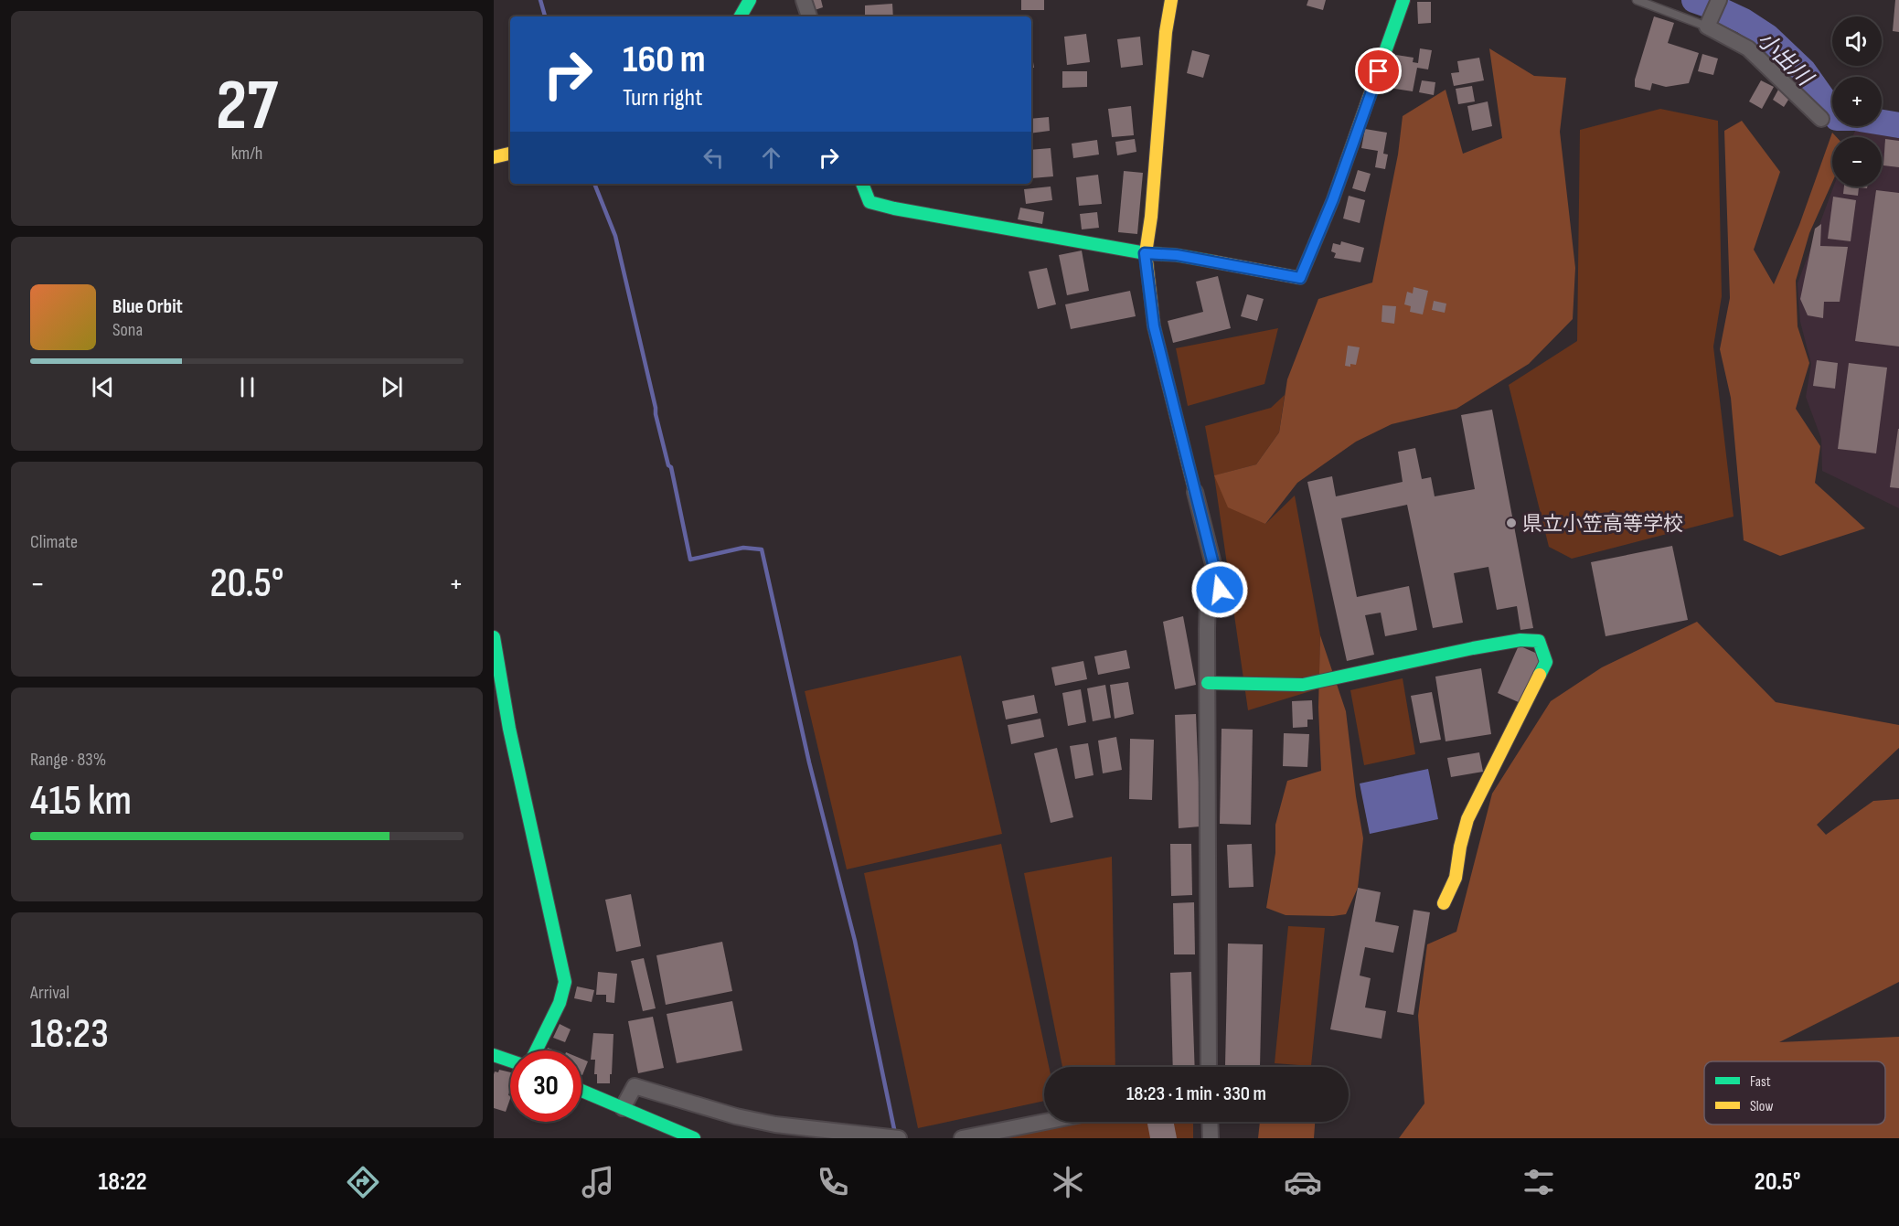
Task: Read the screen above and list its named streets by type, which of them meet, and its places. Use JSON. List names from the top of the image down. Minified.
{"water":["小出川"],"places":["県立小笠高等学校"],"legend":["Fast","Slow"],"page":{"tile":[["27","km/h"],"Climate",["Range · 83%","415 km"],["Arrival","18:23"]],"map_buttons":["+","−"],"turn":["160 m","Turn right"],"song":["Blue Orbit","Sona"],"heat":["−","20.5°","+"],"limit":"30","trip":"18:23 · 1 min · 330 m","tabs":["18:22","20.5°"]}}
